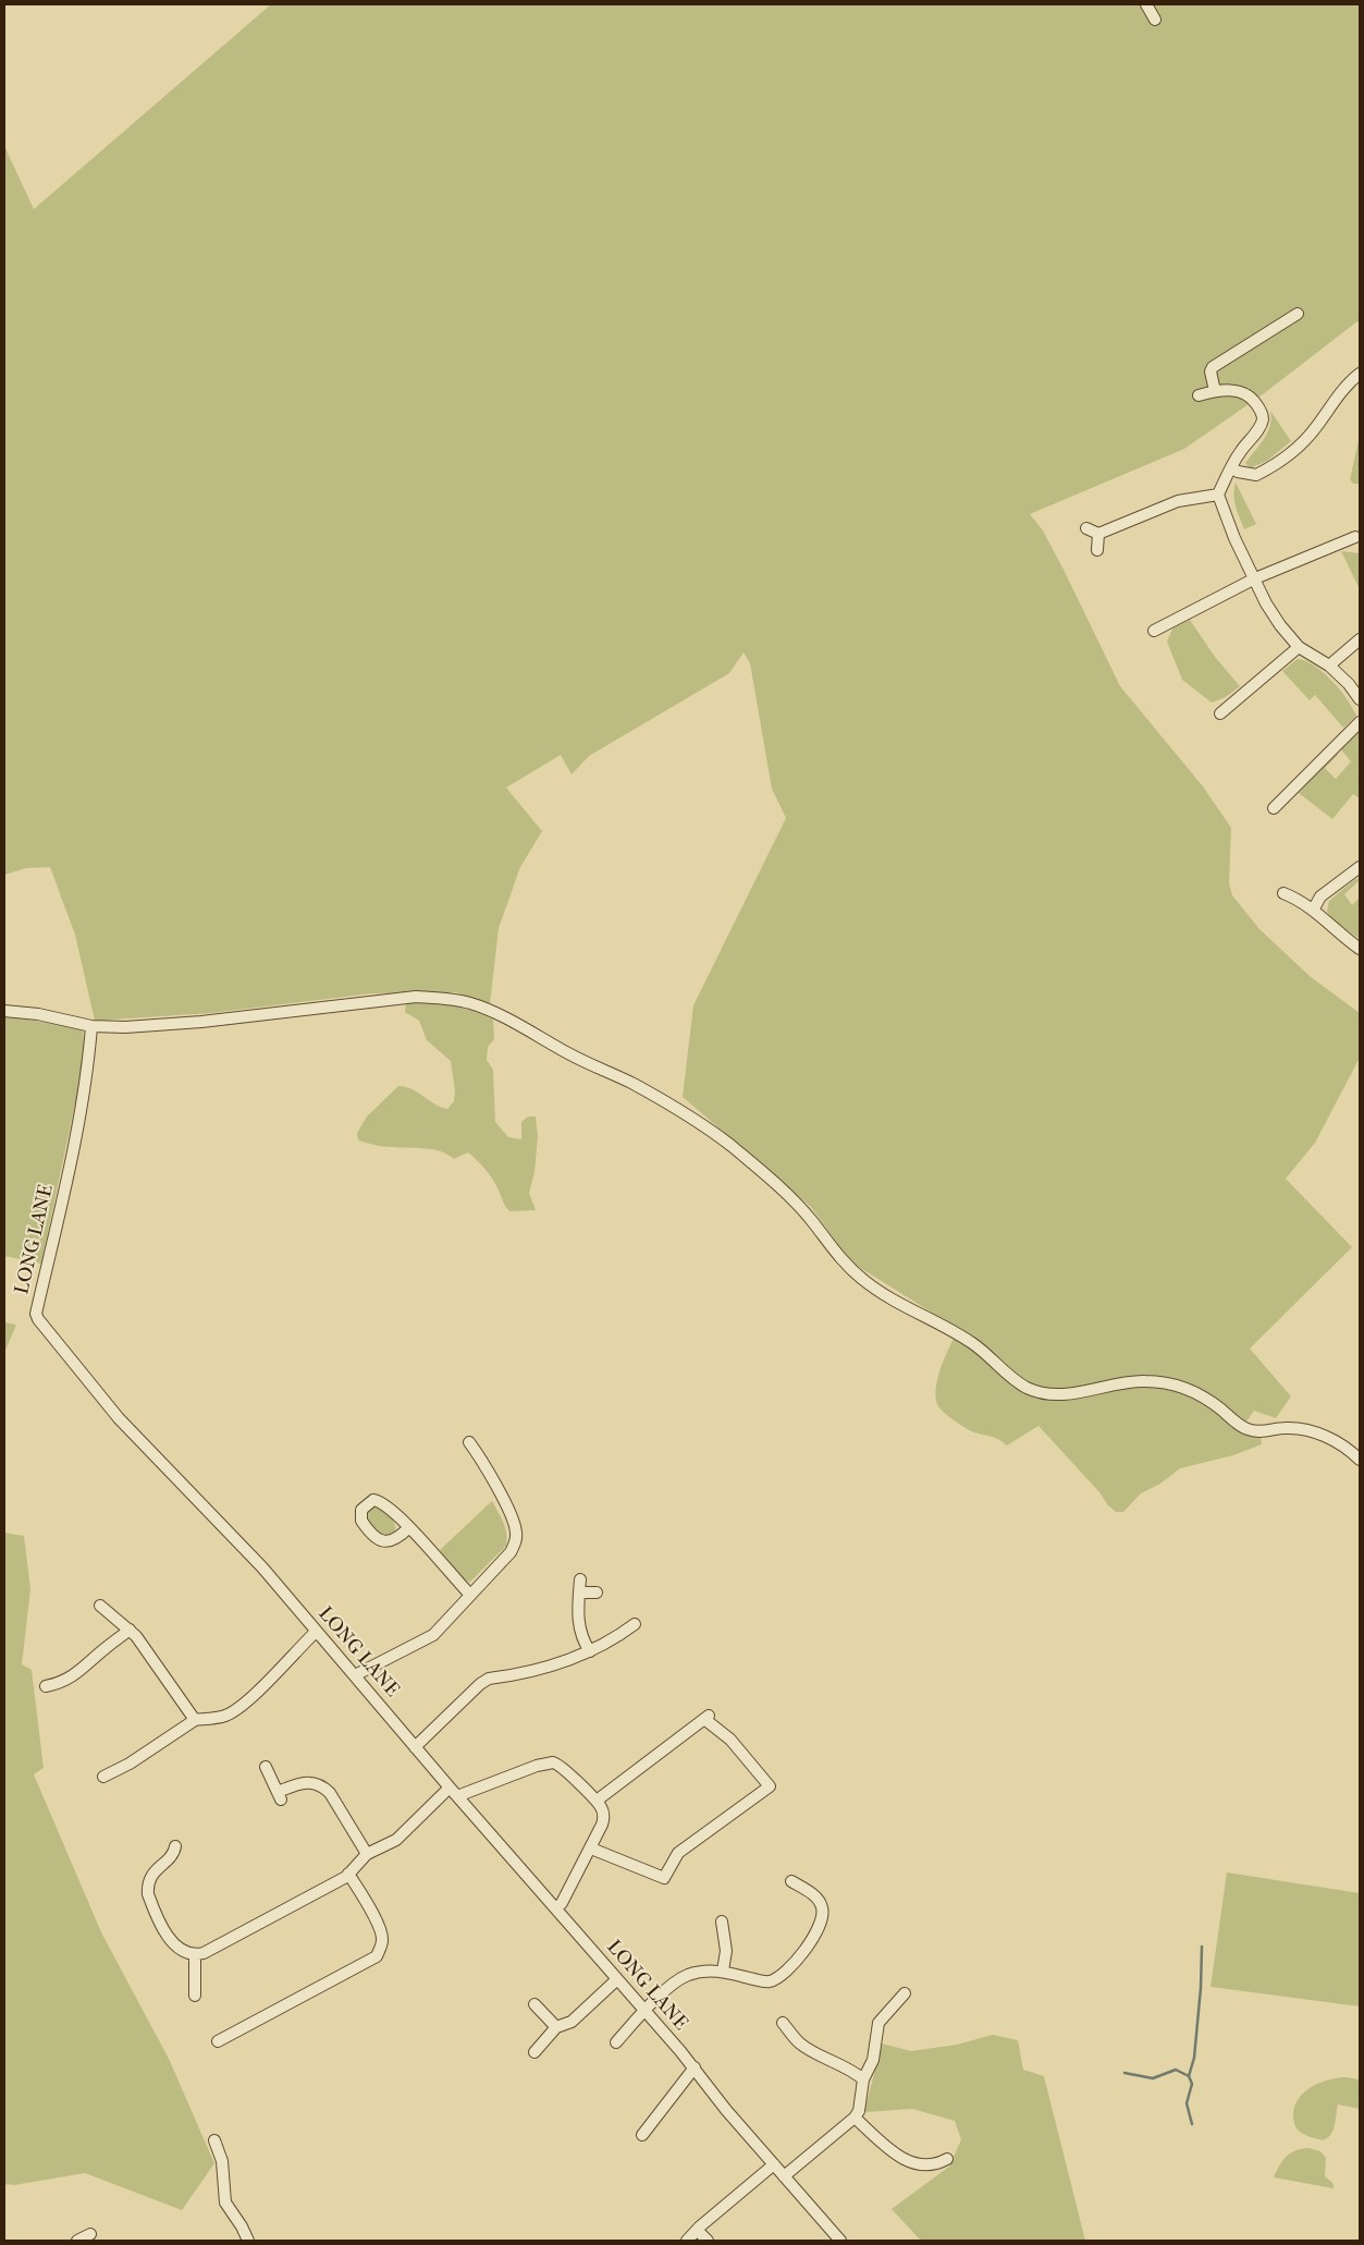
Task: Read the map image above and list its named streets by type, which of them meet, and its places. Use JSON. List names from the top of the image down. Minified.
{"streets":{"street":["LONG LANE"]}}
